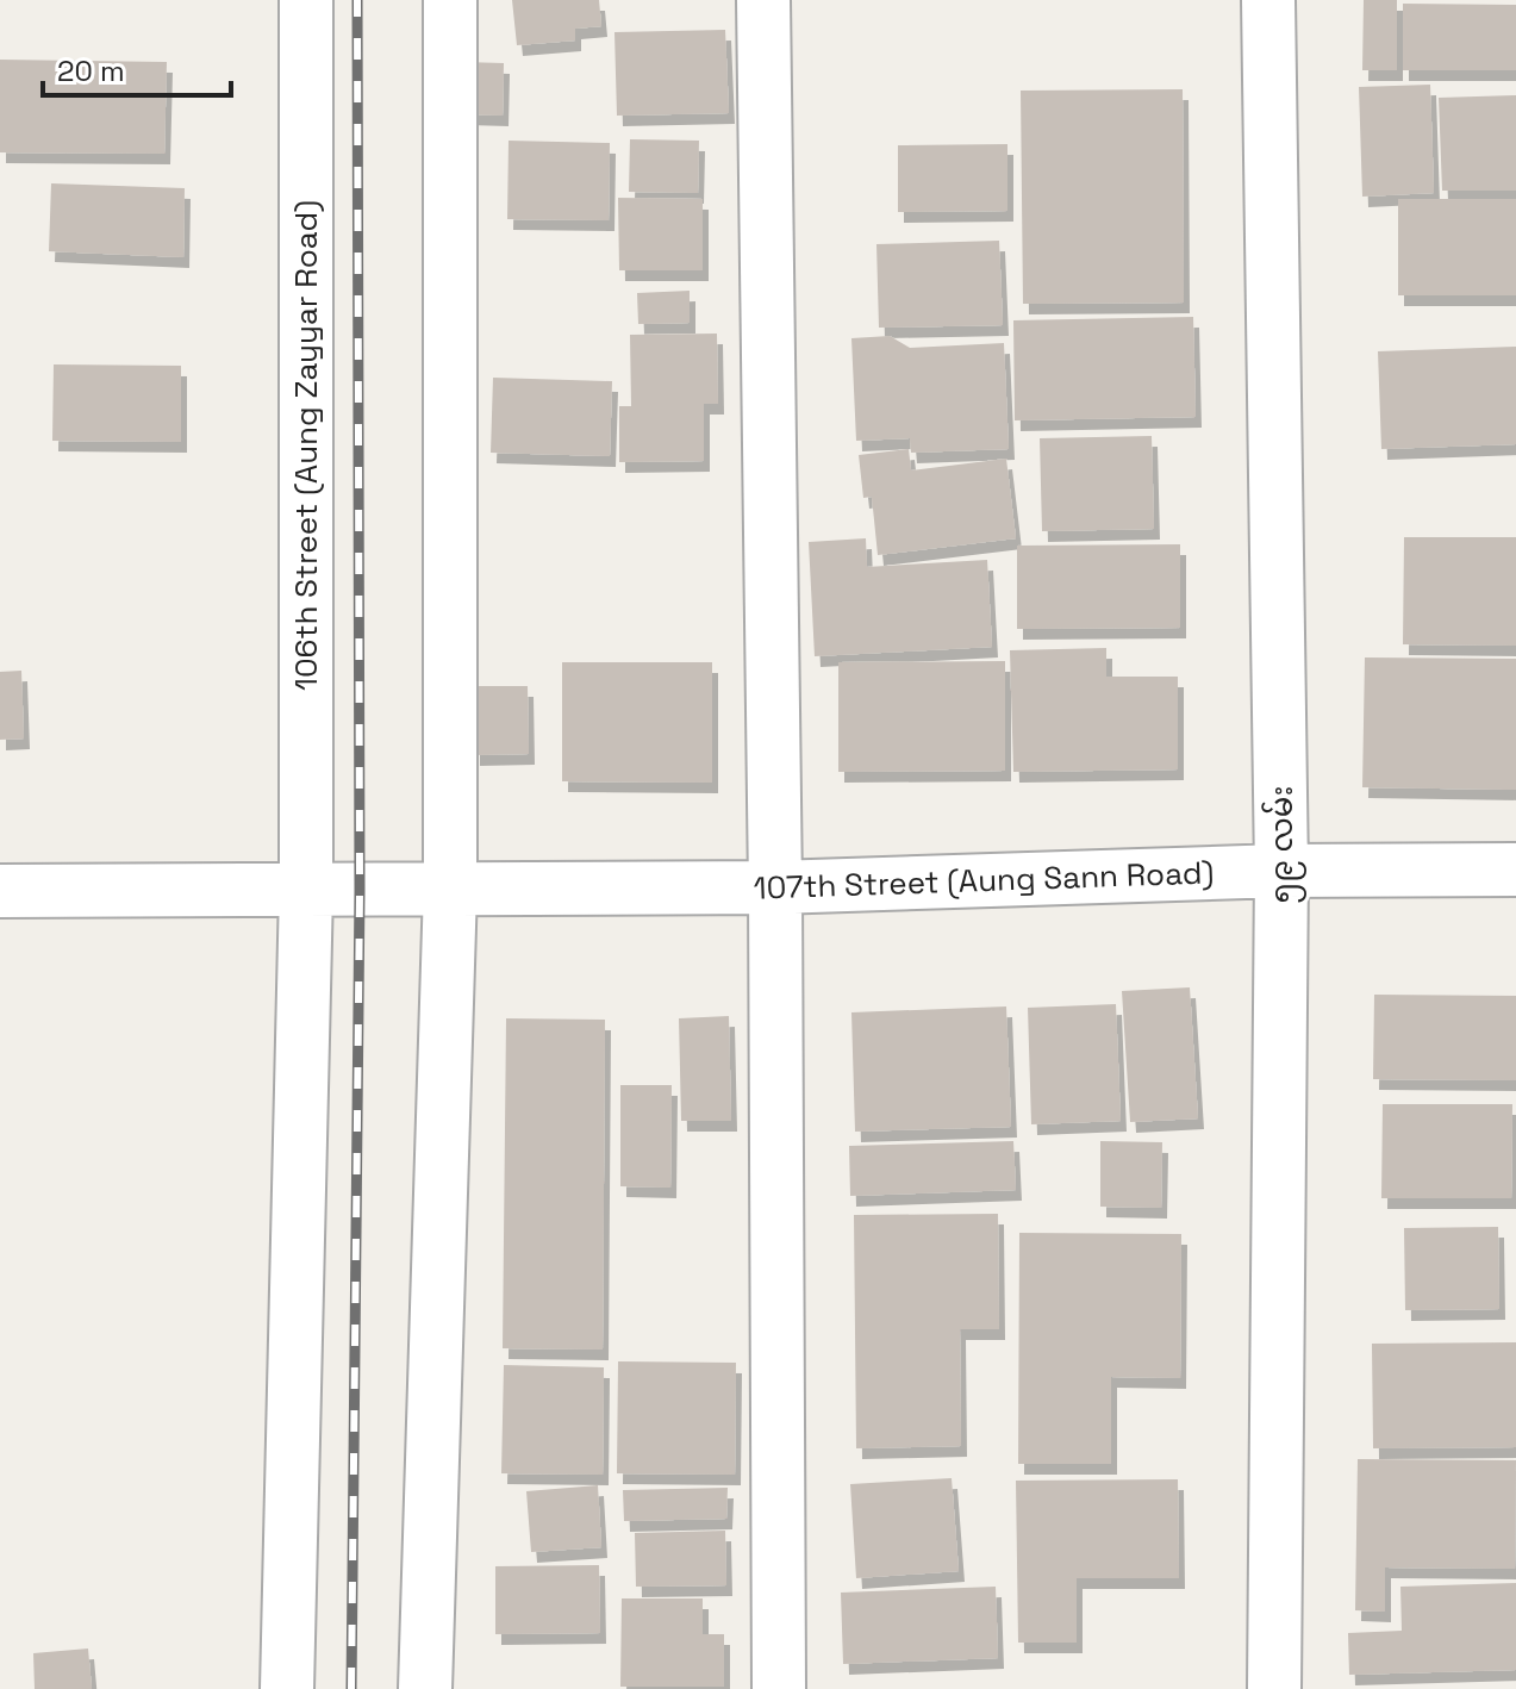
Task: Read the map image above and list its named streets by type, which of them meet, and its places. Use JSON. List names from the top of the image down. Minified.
{"streets":{"street":["106th Street (Aung Zayyar Road)","၅၉ လမ်း","107th Street (Aung Sann Road)"]},"crossings":[["106th Street (Aung Zayyar Road)","107th Street (Aung Sann Road)"],["၅၉ လမ်း","107th Street (Aung Sann Road)"]],"scale_bar":"20 m"}
